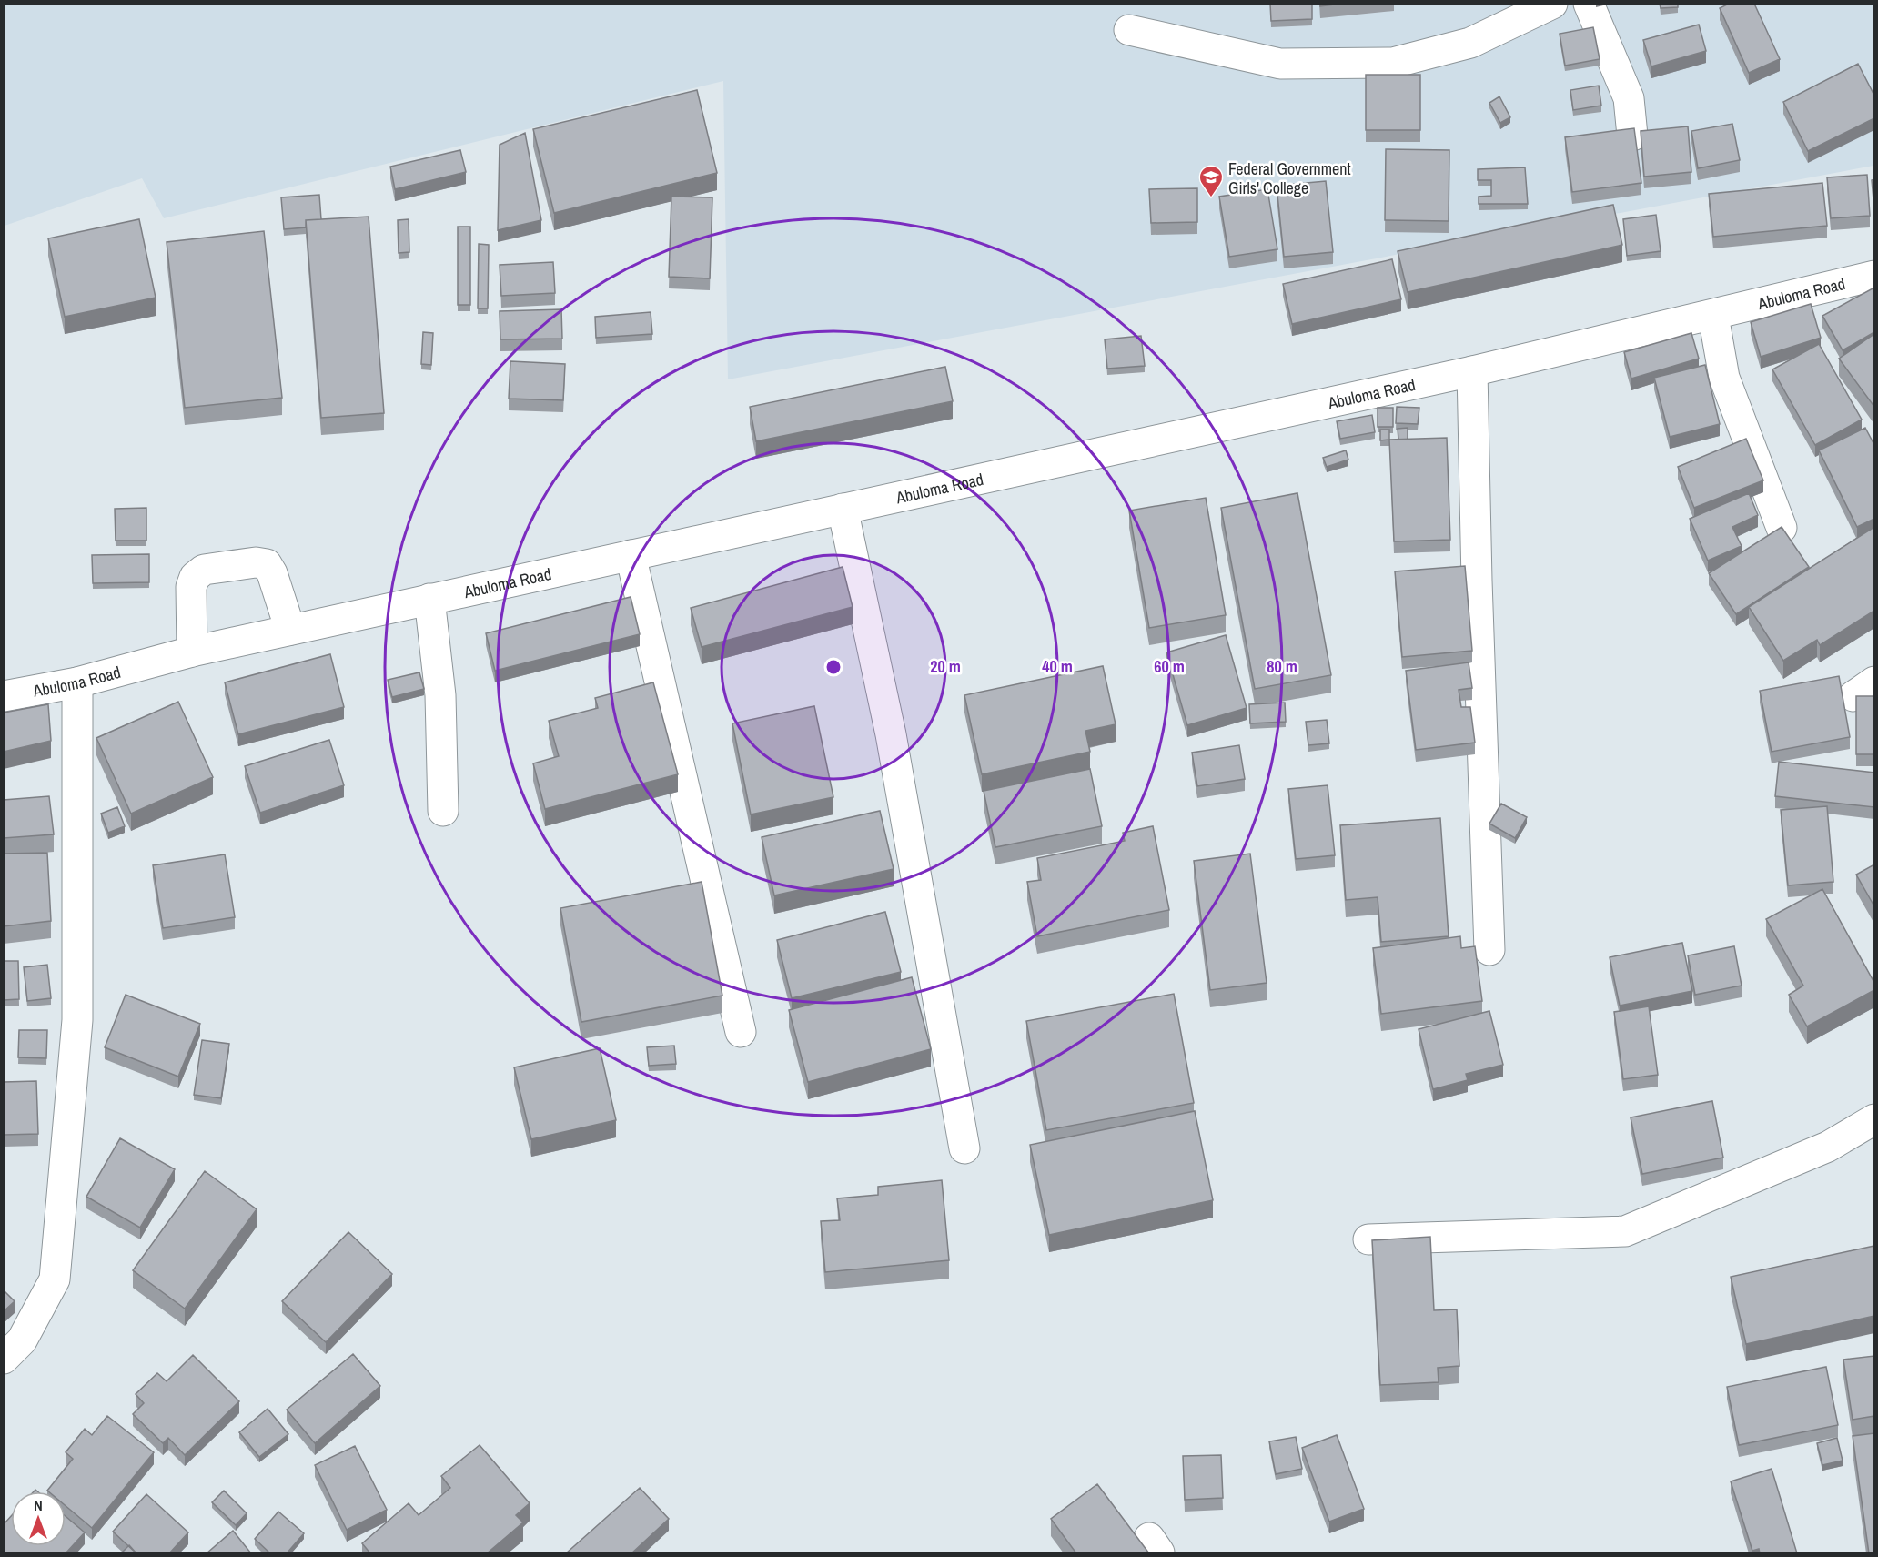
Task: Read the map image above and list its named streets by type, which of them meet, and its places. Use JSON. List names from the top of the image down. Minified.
{"streets":{"street":["Abuloma Road"]},"places":{"school or university":["Federal Government Girls' College"]},"north":"top","rings":["20 m","40 m","60 m","80 m"]}
